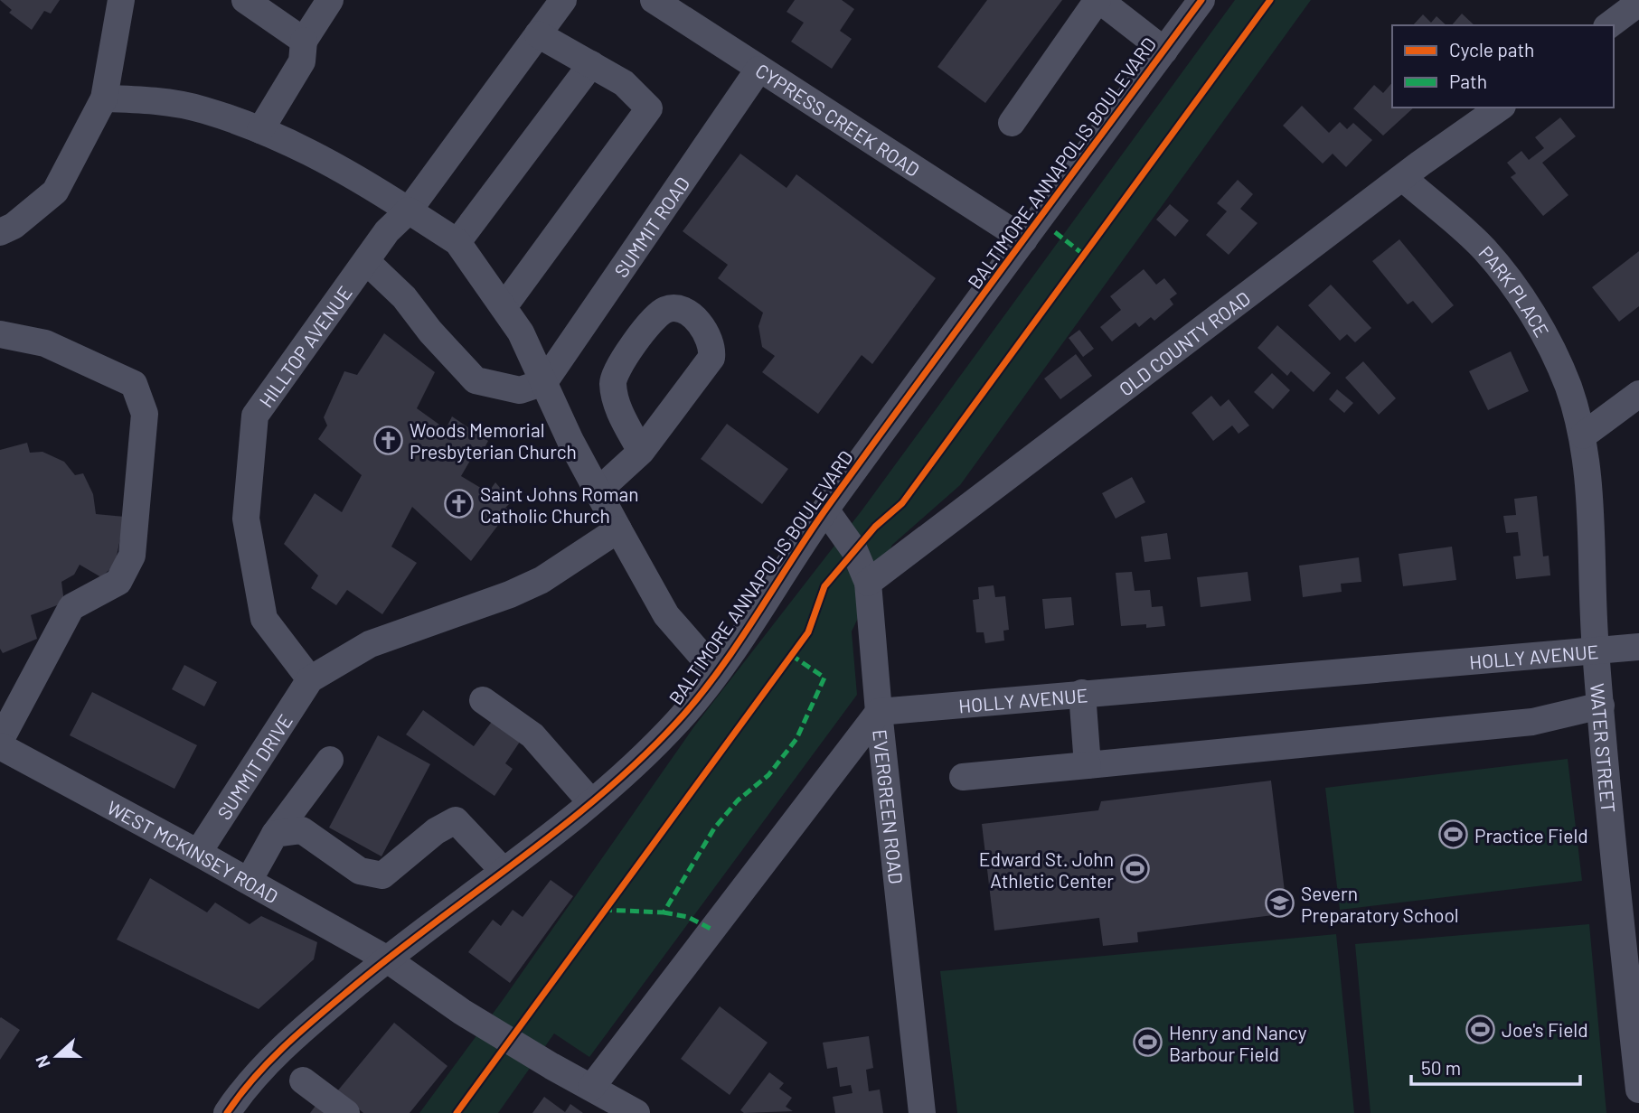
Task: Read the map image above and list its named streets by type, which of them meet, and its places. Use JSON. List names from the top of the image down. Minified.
{"streets":{"street":["CYPRESS CREEK ROAD","BALTIMORE ANNAPOLIS BOULEVARD","SUMMIT ROAD","PARK PLACE","OLD COUNTY ROAD","HILLTOP AVENUE","HOLLY AVENUE","WATER STREET","SUMMIT DRIVE","EVERGREEN ROAD","WEST MCKINSEY ROAD"]},"crossings":[["CYPRESS CREEK ROAD","BALTIMORE ANNAPOLIS BOULEVARD"],["CYPRESS CREEK ROAD","SUMMIT ROAD"],["BALTIMORE ANNAPOLIS BOULEVARD","EVERGREEN ROAD"],["BALTIMORE ANNAPOLIS BOULEVARD","WEST MCKINSEY ROAD"],["PARK PLACE","OLD COUNTY ROAD"],["PARK PLACE","WATER STREET"],["OLD COUNTY ROAD","EVERGREEN ROAD"],["HILLTOP AVENUE","SUMMIT DRIVE"],["HOLLY AVENUE","WATER STREET"],["HOLLY AVENUE","EVERGREEN ROAD"],["SUMMIT DRIVE","WEST MCKINSEY ROAD"]],"places":{"church":["Woods Memorial Presbyterian Church","Saint Johns Roman Catholic Church"],"sports":["Practice Field","Edward St. John Athletic Center","Joe's Field","Henry and Nancy Barbour Field"],"school or university":["Severn Preparatory School"]},"legend":["Cycle path","Path"],"scale_bar":"50 m","north":"left"}
